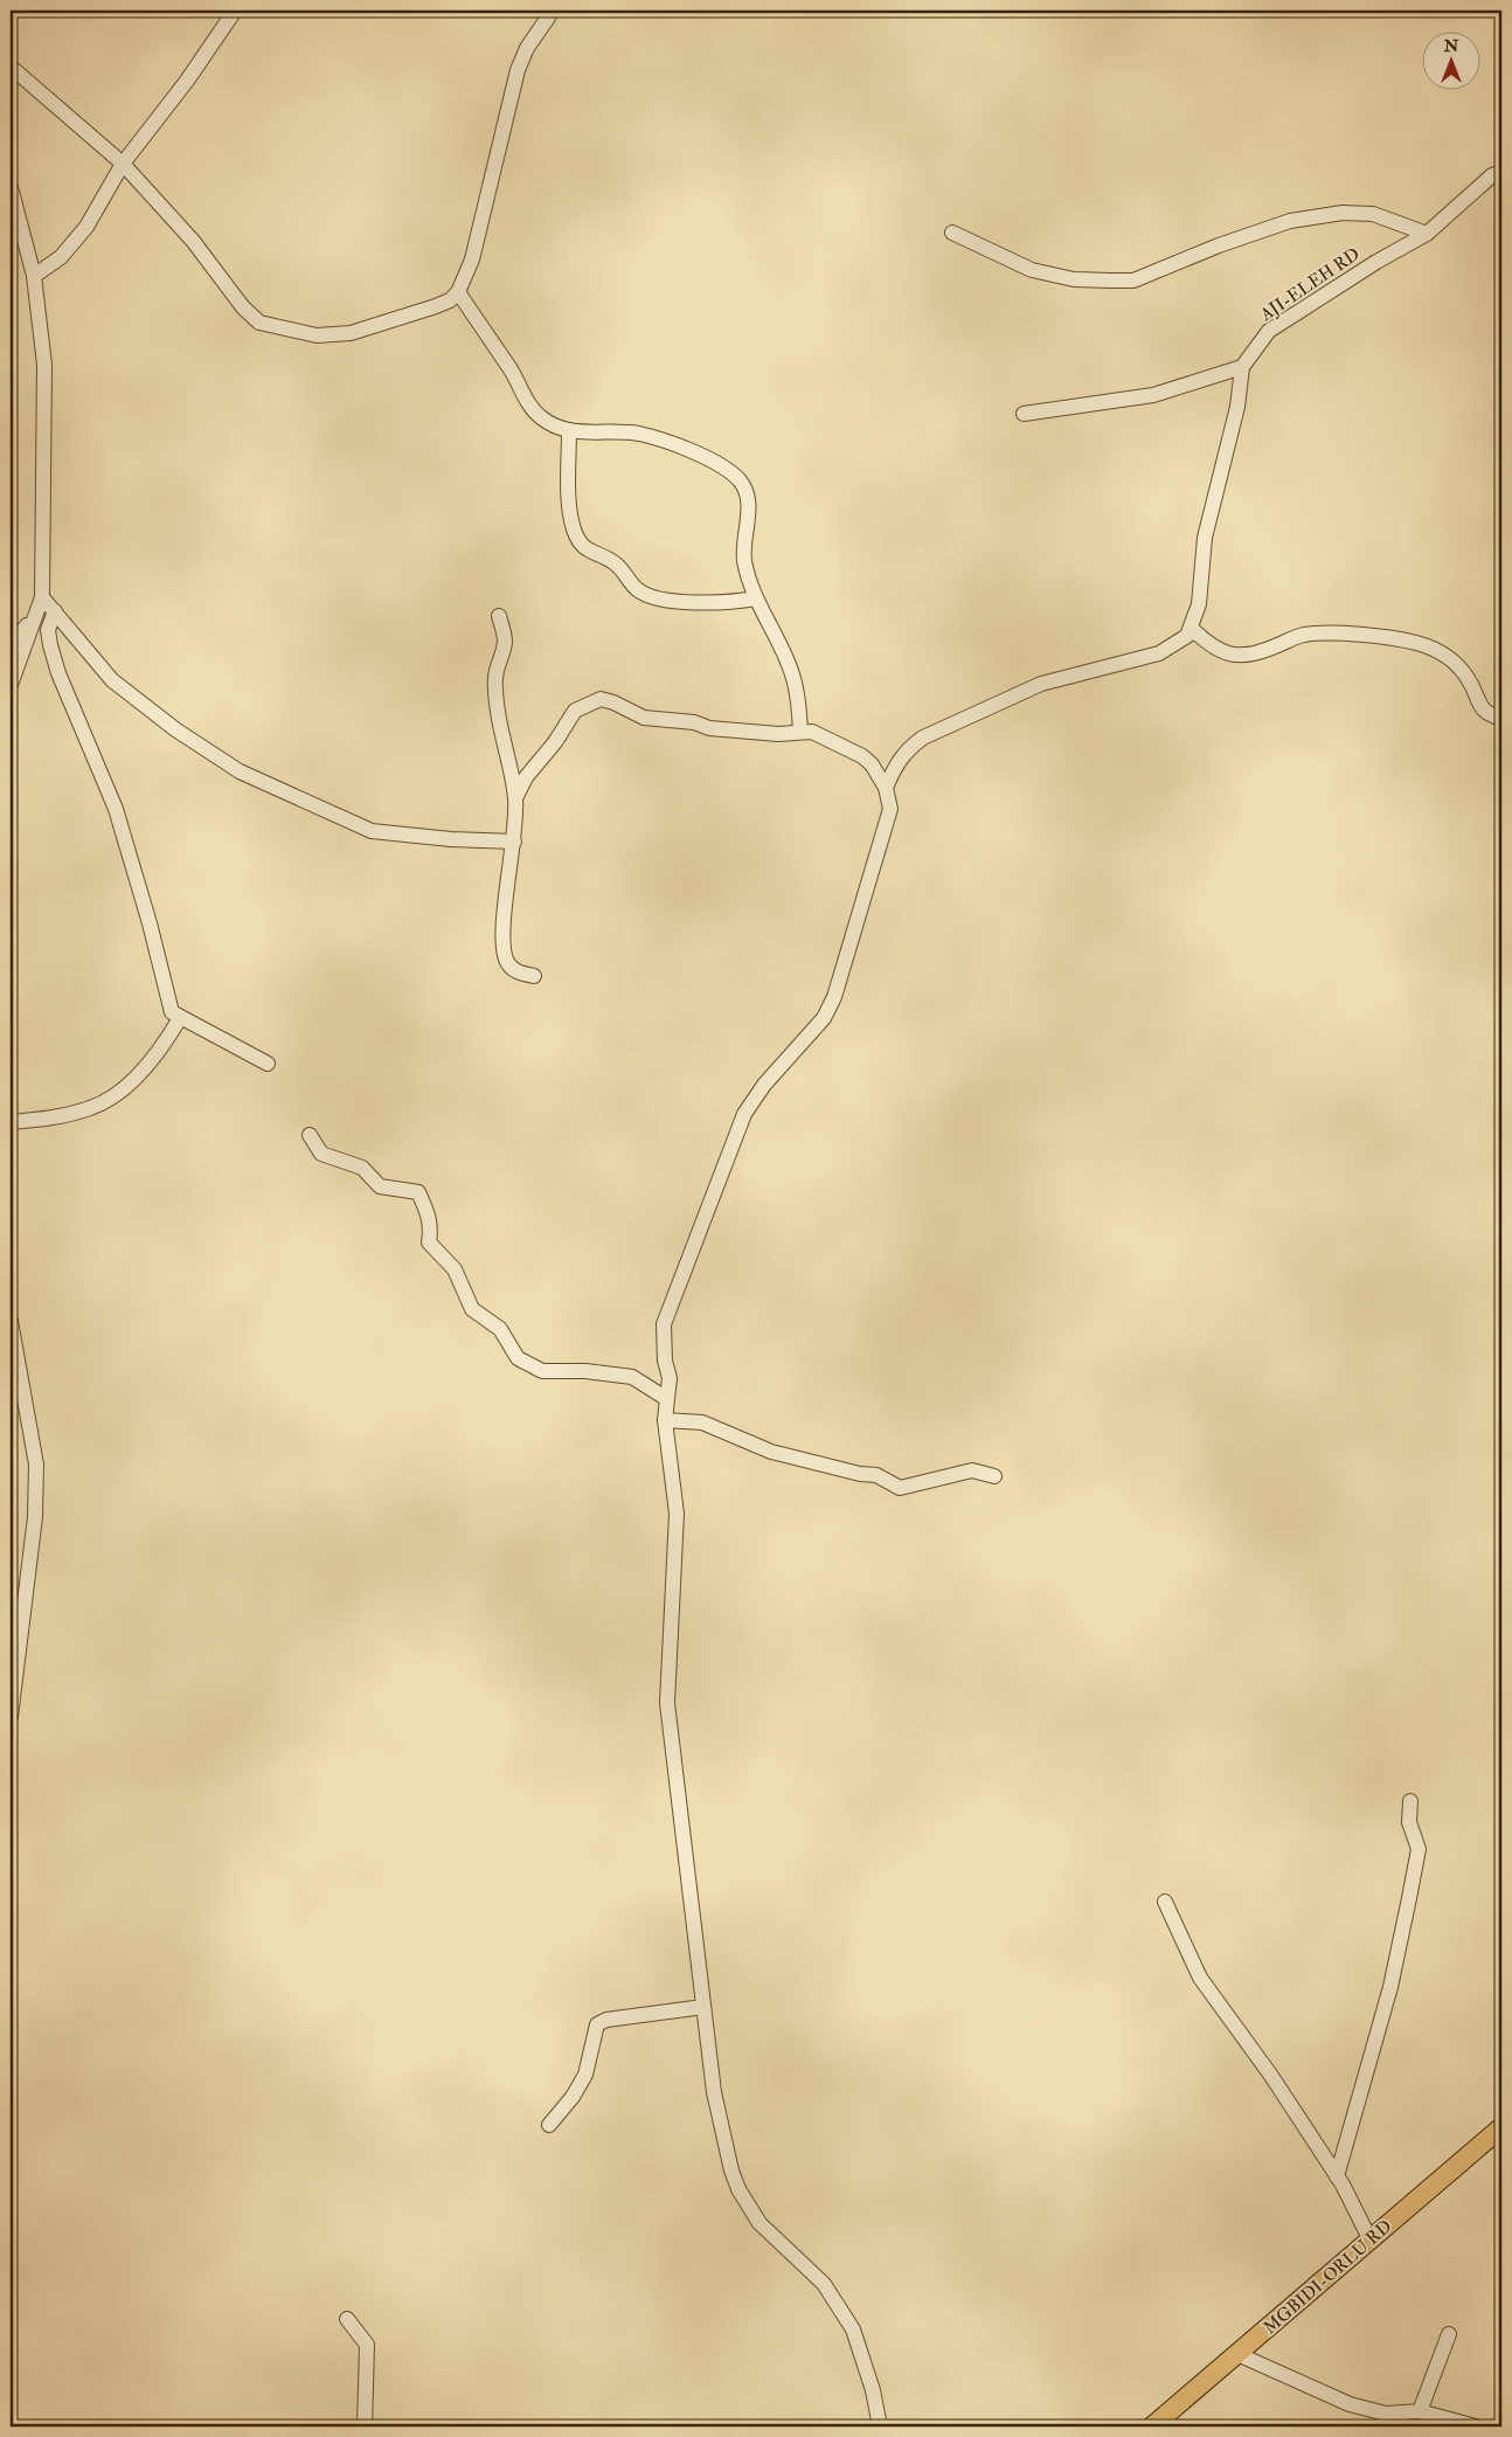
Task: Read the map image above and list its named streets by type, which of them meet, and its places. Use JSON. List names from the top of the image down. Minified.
{"streets":{"main road":["MGBIDI-ORLU RD"],"street":["AJI-ELEH RD"]},"north":"top"}
